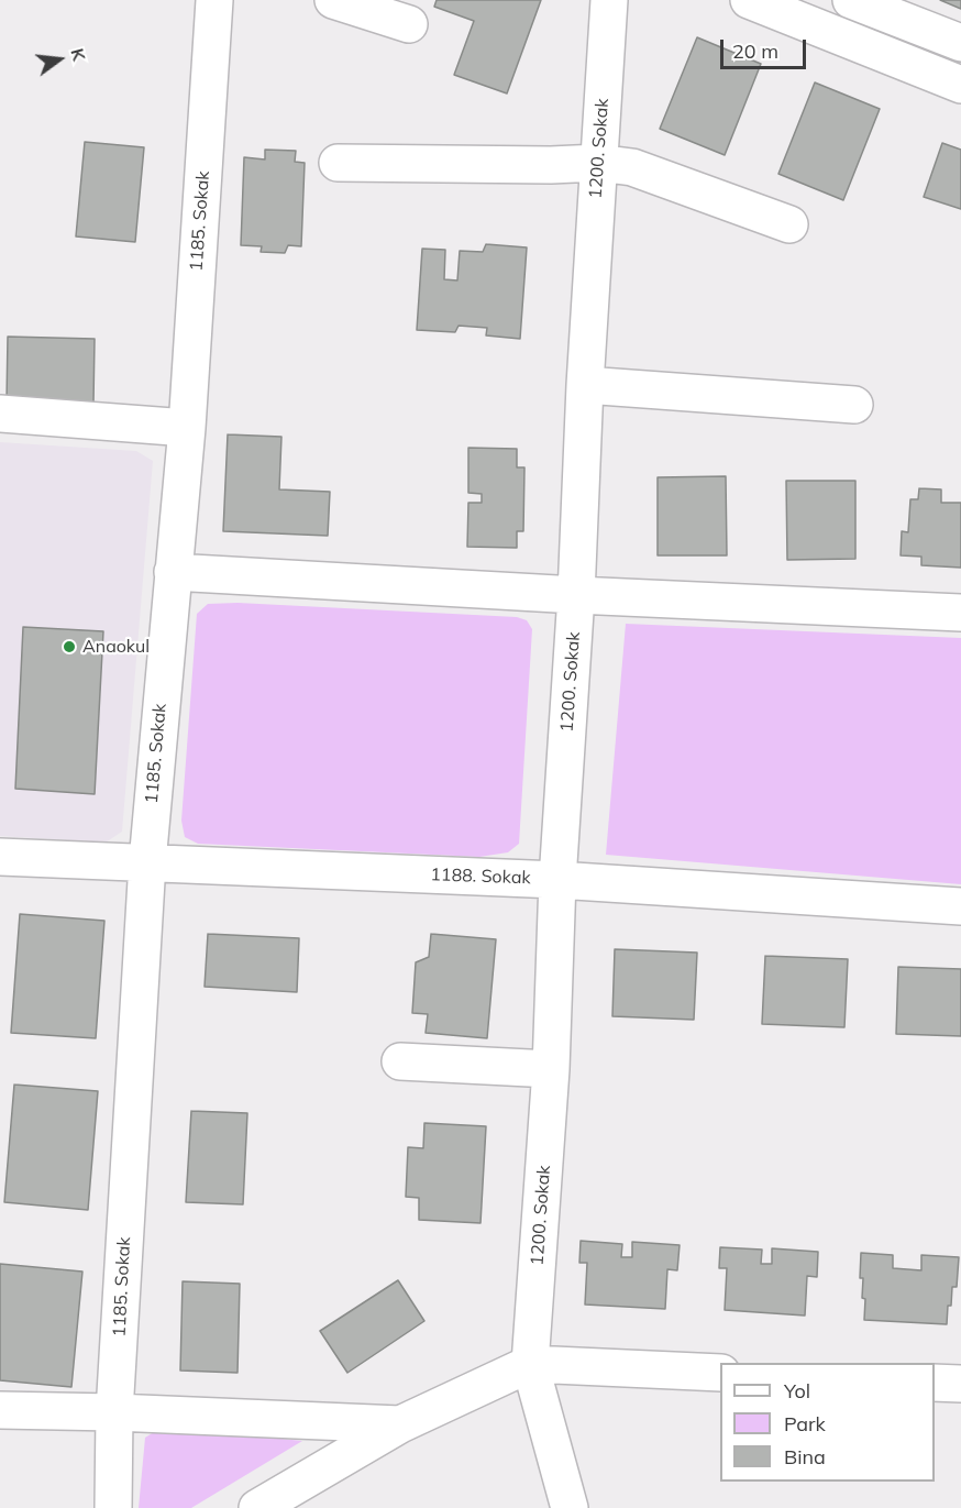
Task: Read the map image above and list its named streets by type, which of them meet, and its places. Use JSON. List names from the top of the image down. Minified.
{"streets":{"street":["1200. Sokak","1185. Sokak","1188. Sokak"]},"crossings":[["1200. Sokak","1188. Sokak"],["1185. Sokak","1188. Sokak"]],"places":["Anaokul"],"legend":["Yol","Park","Bina"],"scale_bar":"20 m","north":"right"}
